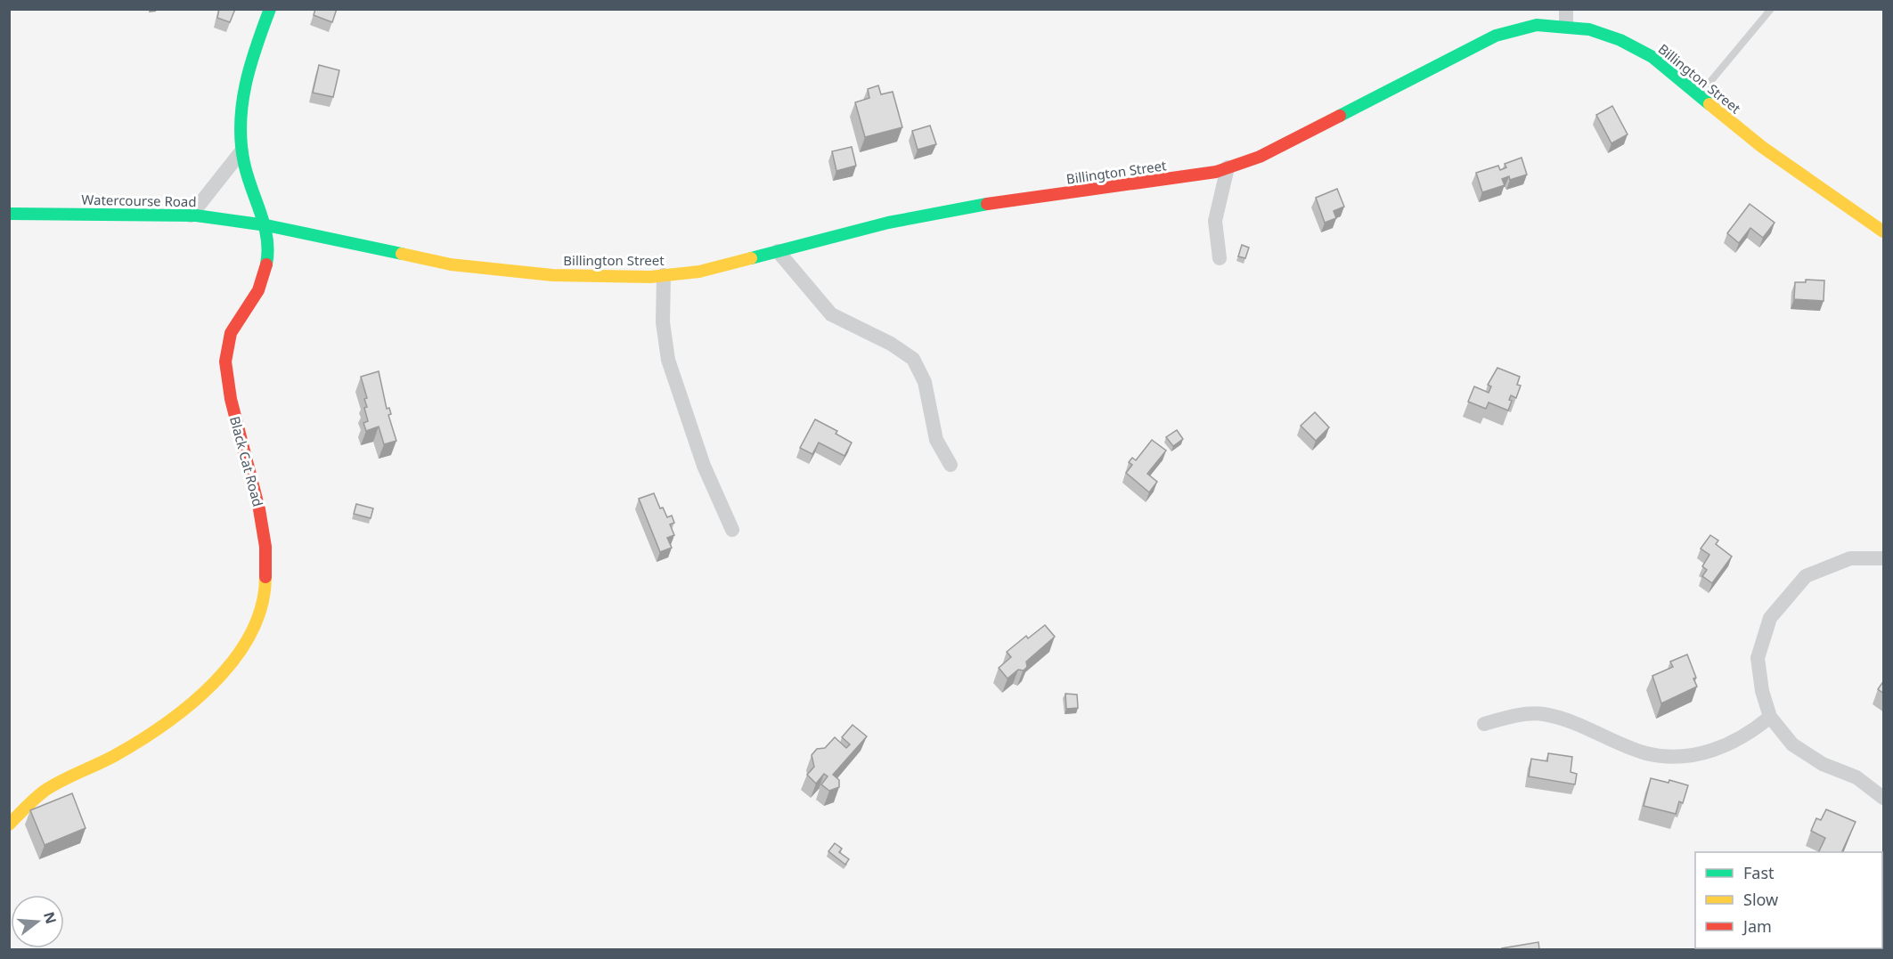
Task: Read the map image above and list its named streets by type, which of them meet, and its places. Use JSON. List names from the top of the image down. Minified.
{"streets":{"street":["Billington Street","Watercourse Road","Black Cat Road"]},"crossings":[["Billington Street","Watercourse Road"],["Billington Street","Black Cat Road"],["Watercourse Road","Black Cat Road"]],"legend":["Fast","Slow","Jam"],"north":"right"}
